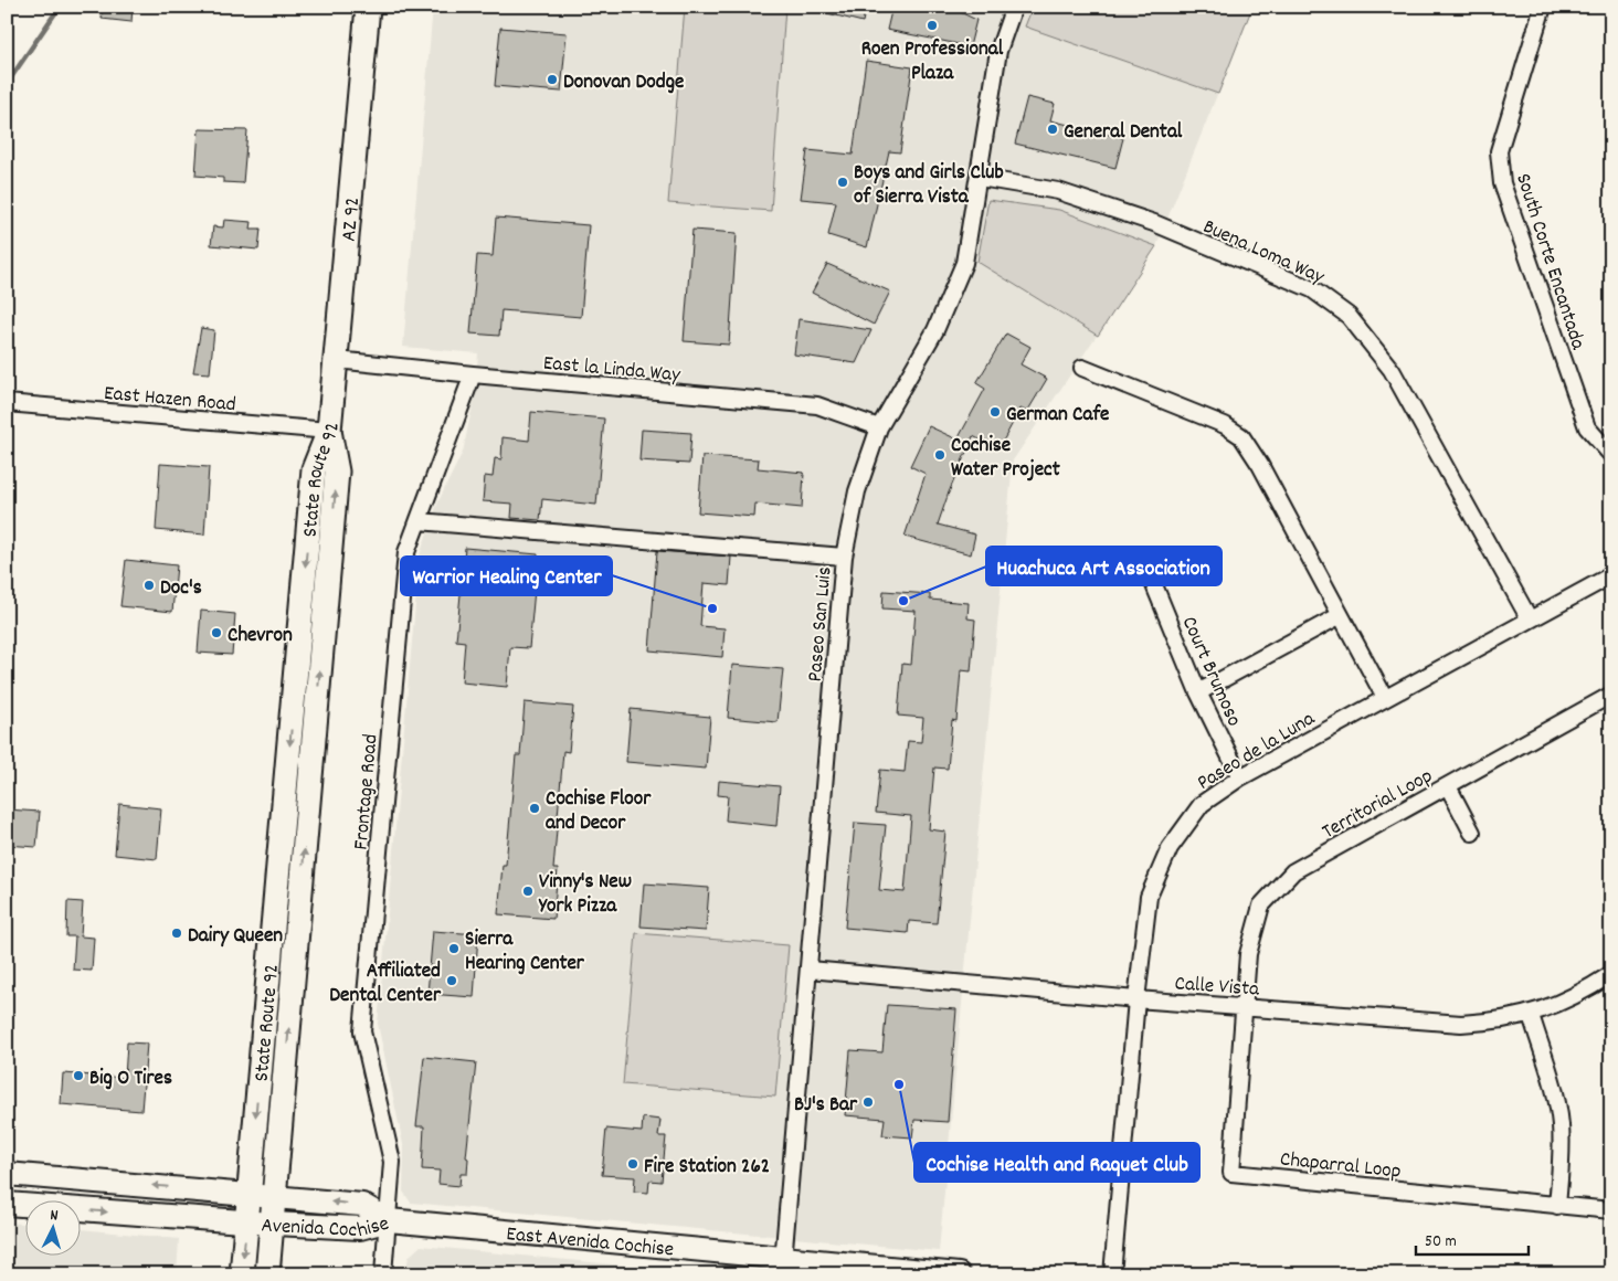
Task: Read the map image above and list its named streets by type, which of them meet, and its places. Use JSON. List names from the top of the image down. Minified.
{"streets":{"main road":["AZ 92","State Route 92"],"street":["Buena Loma Way","South Corte Encantada","East la Linda Way","East Hazen Road","Paseo San Luis","Court Brumoso","Paseo de la Luna","Frontage Road","Territorial Loop","Calle Vista","Chaparral Loop","Avenida Cochise","East Avenida Cochise"]},"crossings":[["AZ 92","East la Linda Way"],["AZ 92","East Hazen Road"],["AZ 92","State Route 92"],["Buena Loma Way","Paseo San Luis"],["Buena Loma Way","Paseo de la Luna"],["East la Linda Way","Paseo San Luis"],["East la Linda Way","Frontage Road"],["East Hazen Road","State Route 92"],["State Route 92","Avenida Cochise"],["Paseo San Luis","Calle Vista"],["Paseo San Luis","East Avenida Cochise"],["Court Brumoso","Paseo de la Luna"],["Paseo de la Luna","Calle Vista"],["Frontage Road","Avenida Cochise"],["Frontage Road","East Avenida Cochise"],["Territorial Loop","Calle Vista"],["Territorial Loop","Chaparral Loop"],["Calle Vista","Chaparral Loop"],["Avenida Cochise","East Avenida Cochise"]],"places":["Roen Professional Plaza","Donovan Dodge","General Dental","Boys and Girls Club of Sierra Vista","German Cafe","Cochise Water Project","Doc's","Huachuca Art Association","Warrior Healing Center","Chevron","Cochise Floor and Decor","Vinny's New York Pizza","Dairy Queen","Sierra Hearing Center","Affiliated Dental Center","Big O Tires","Cochise Health and Raquet Club","BJ's Bar","Fire Station 262"],"scale_bar":"50 m","north":"top"}
